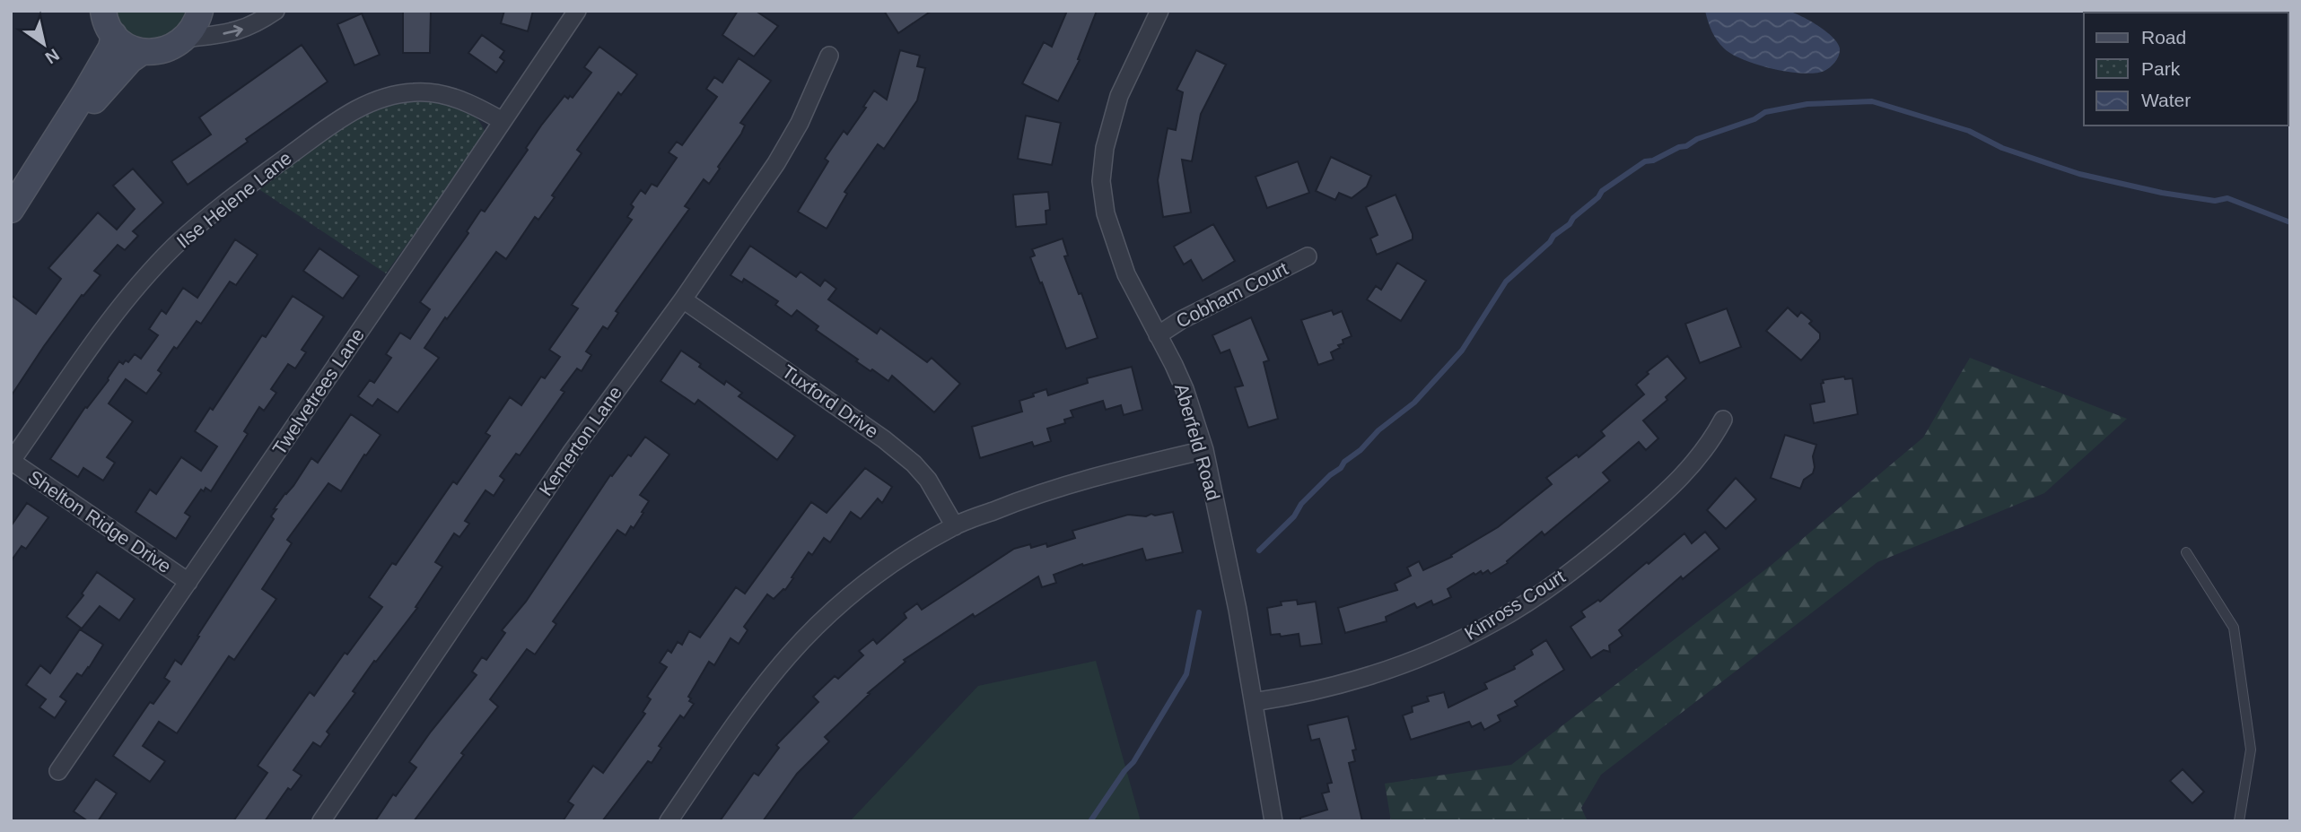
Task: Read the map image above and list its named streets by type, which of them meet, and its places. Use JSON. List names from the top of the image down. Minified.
{"streets":{"street":["Ilse Helene Lane","Cobham Court","Twelvetrees Lane","Tuxford Drive","Kemerton Lane","Aberfeld Road","Shelton Ridge Drive","Kinross Court"]},"crossings":[["Ilse Helene Lane","Twelvetrees Lane"],["Ilse Helene Lane","Shelton Ridge Drive"],["Cobham Court","Aberfeld Road"],["Twelvetrees Lane","Shelton Ridge Drive"],["Tuxford Drive","Kemerton Lane"],["Aberfeld Road","Kinross Court"]],"legend":["Road","Park","Water"],"north":"bottom right"}
